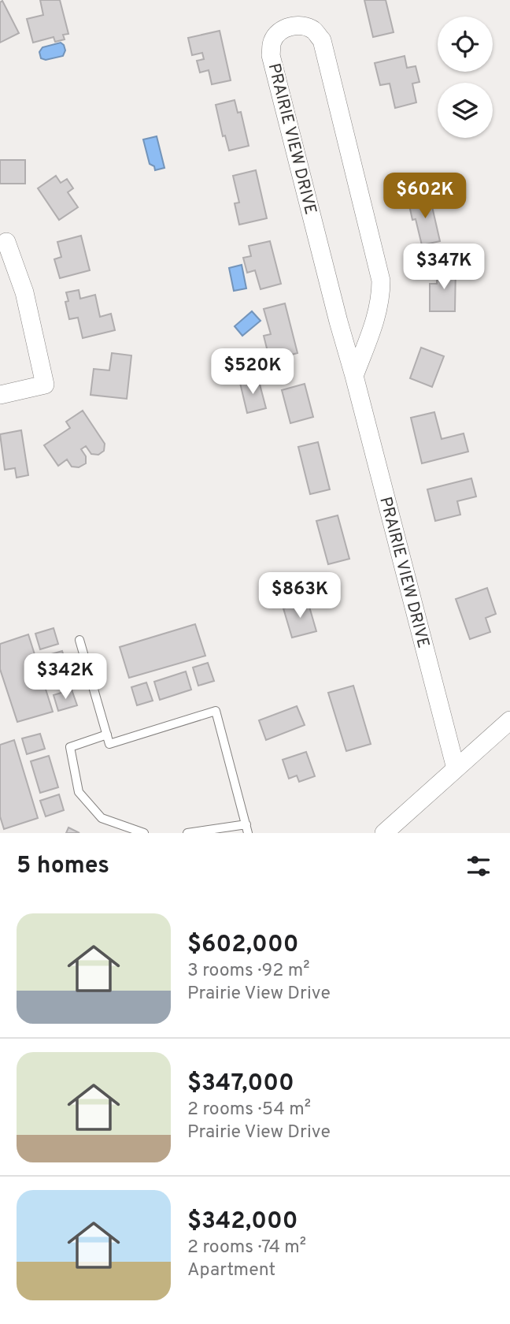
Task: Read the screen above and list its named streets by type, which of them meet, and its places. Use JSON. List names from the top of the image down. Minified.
{"streets":{"street":["PRAIRIE VIEW DRIVE"]},"page":{"price":["$602K","$347K","$520K","$863K","$342K"],"heading":"5 homes","list":[{"name":"$602,000","note":"3 rooms · 92 m² · Prairie View Drive"},{"name":"$347,000","note":"2 rooms · 54 m² · Prairie View Drive"},{"name":"$342,000","note":"2 rooms · 74 m² · Apartment"}]}}
